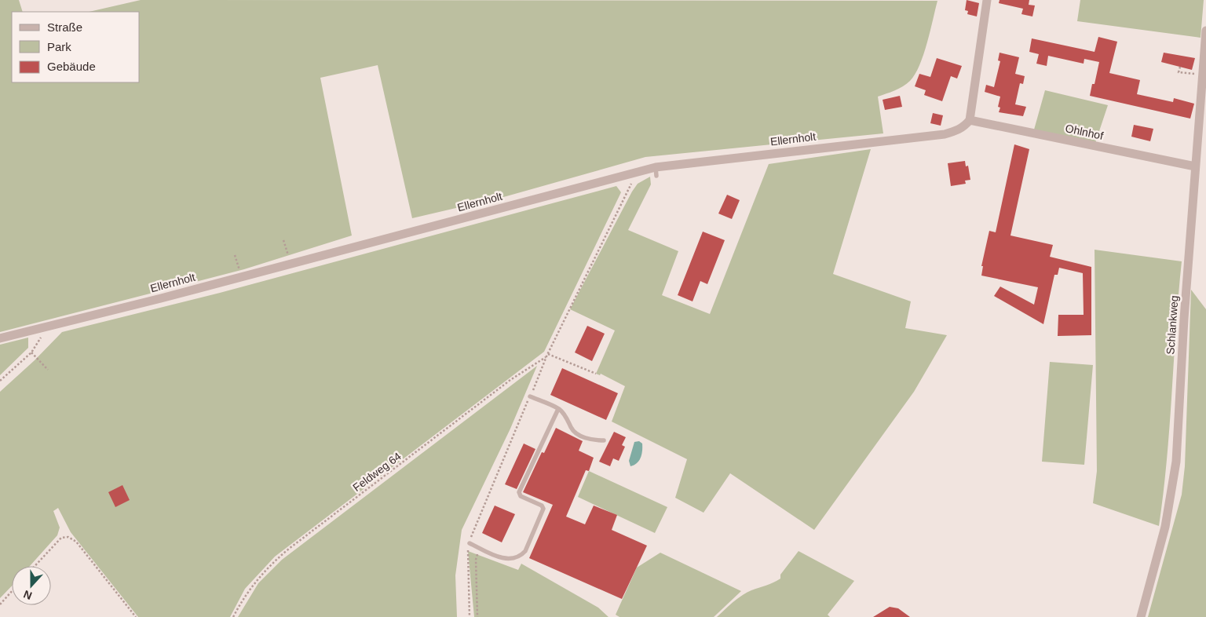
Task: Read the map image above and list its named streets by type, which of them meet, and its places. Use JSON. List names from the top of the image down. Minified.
{"streets":{"street":["Ohlnhof","Ellernholt","Schlankweg"],"path":["Feldweg 64"]},"crossings":[["Ohlnhof","Ellernholt"],["Ohlnhof","Schlankweg"]],"legend":["Straße","Park","Gebäude"],"north":"bottom"}
